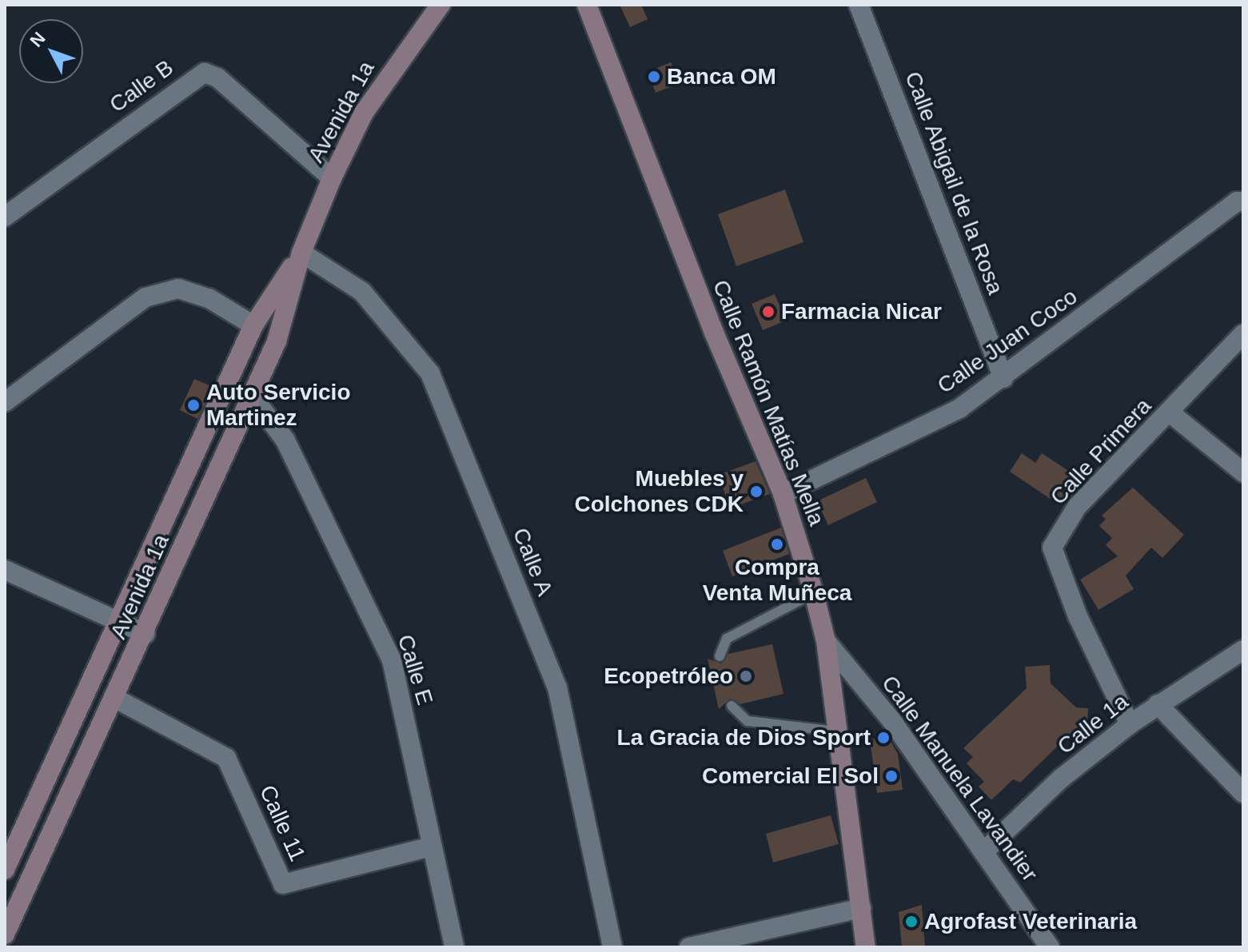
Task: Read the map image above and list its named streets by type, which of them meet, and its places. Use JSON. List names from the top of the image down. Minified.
{"streets":{"main road":["Avenida 1a","Calle Ramón Matías Mella"],"street":["Calle B","Calle Abigail de la Rosa","Calle Juan Coco","Calle Primera","Calle A","Calle E","Calle 1a","Calle Manuela Lavandier","Calle 11"]},"crossings":[["Calle B","Avenida 1a"],["Avenida 1a","Calle A"],["Avenida 1a","Calle E"],["Avenida 1a","Calle 11"],["Calle Abigail de la Rosa","Calle Juan Coco"],["Calle Juan Coco","Calle Ramón Matías Mella"],["Calle Ramón Matías Mella","Calle Manuela Lavandier"],["Calle Primera","Calle 1a"],["Calle E","Calle 11"],["Calle 1a","Calle Manuela Lavandier"]],"places":["Banca OM","Farmacia Nicar","Auto Servicio Martinez","Muebles y Colchones CDK","Compra Venta Muñeca","Ecopetróleo","La Gracia de Dios Sport","Comercial El Sol","Agrofast Veterinaria"],"north":"top left"}
